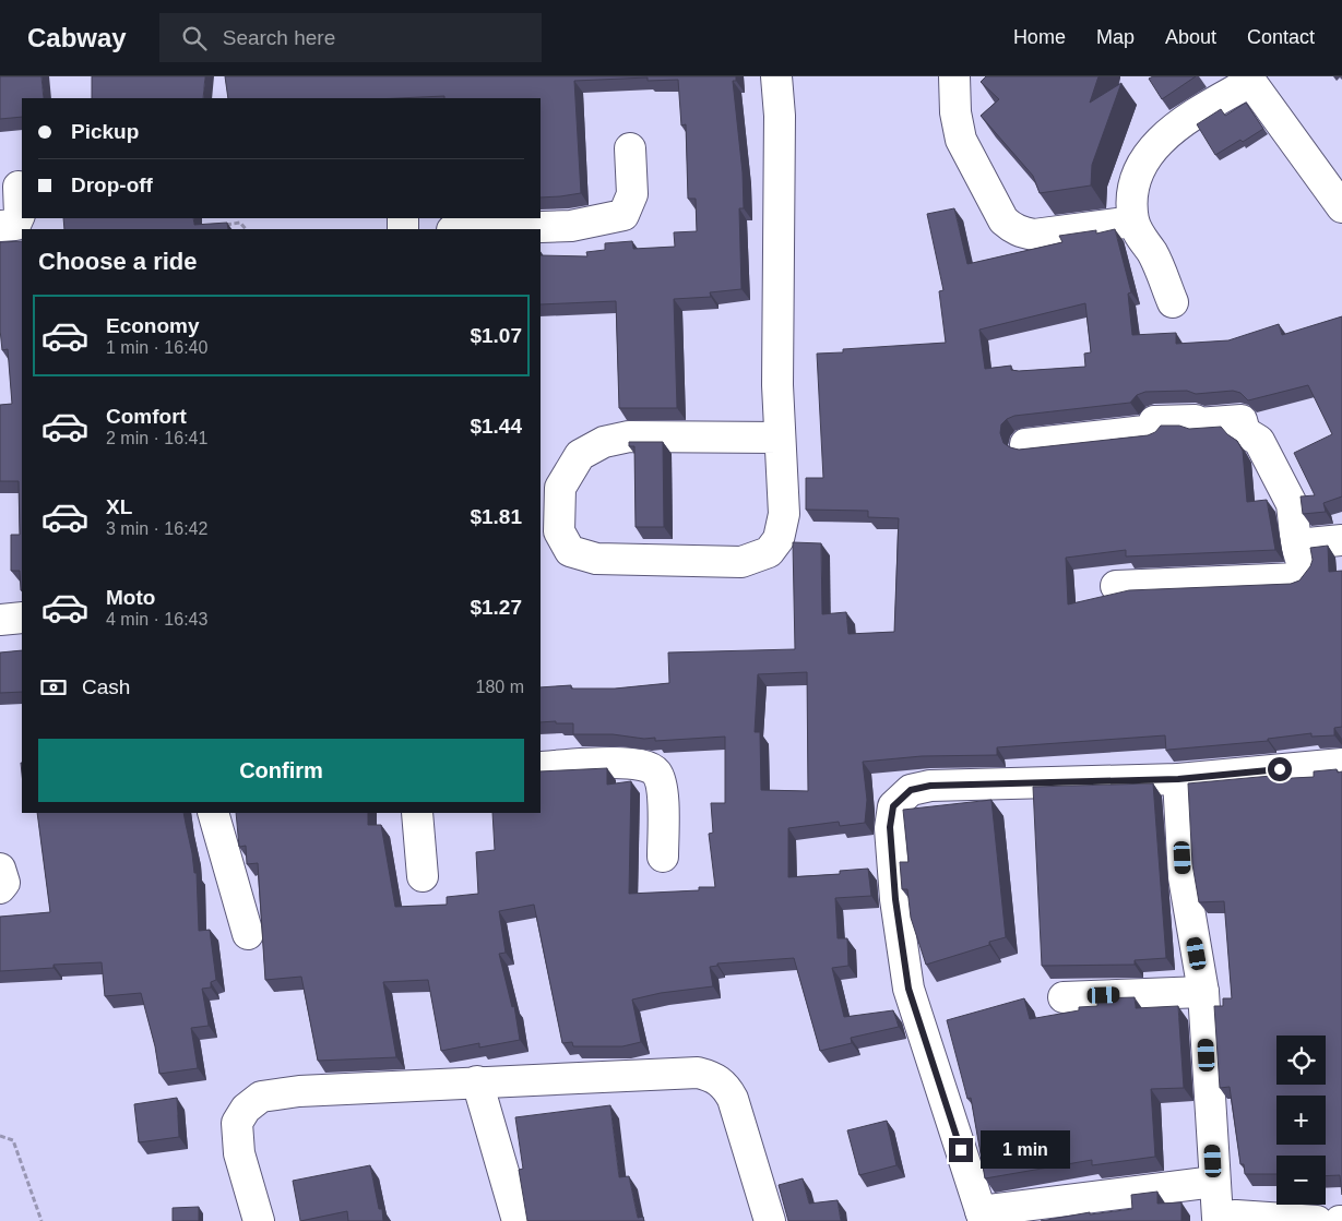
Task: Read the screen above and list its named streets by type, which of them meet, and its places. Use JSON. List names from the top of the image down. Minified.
{"page":{"header":"Cabway","search":"Search here","nav":["Home","Map","About","Contact"],"banner":["Pickup","Drop-off"],"heading":"Choose a ride","list":[{"name":"Economy","note":"1 min · 16:40","value":"$1.07"},{"name":"Comfort","note":"2 min · 16:41","value":"$1.44"},{"name":"XL","note":"3 min · 16:42","value":"$1.81"},{"name":"Moto","note":"4 min · 16:43","value":"$1.27"}],"pay":["Cash","180 m"],"buttons":"Confirm","map_buttons":["+","−"],"bubble":"1 min"}}
